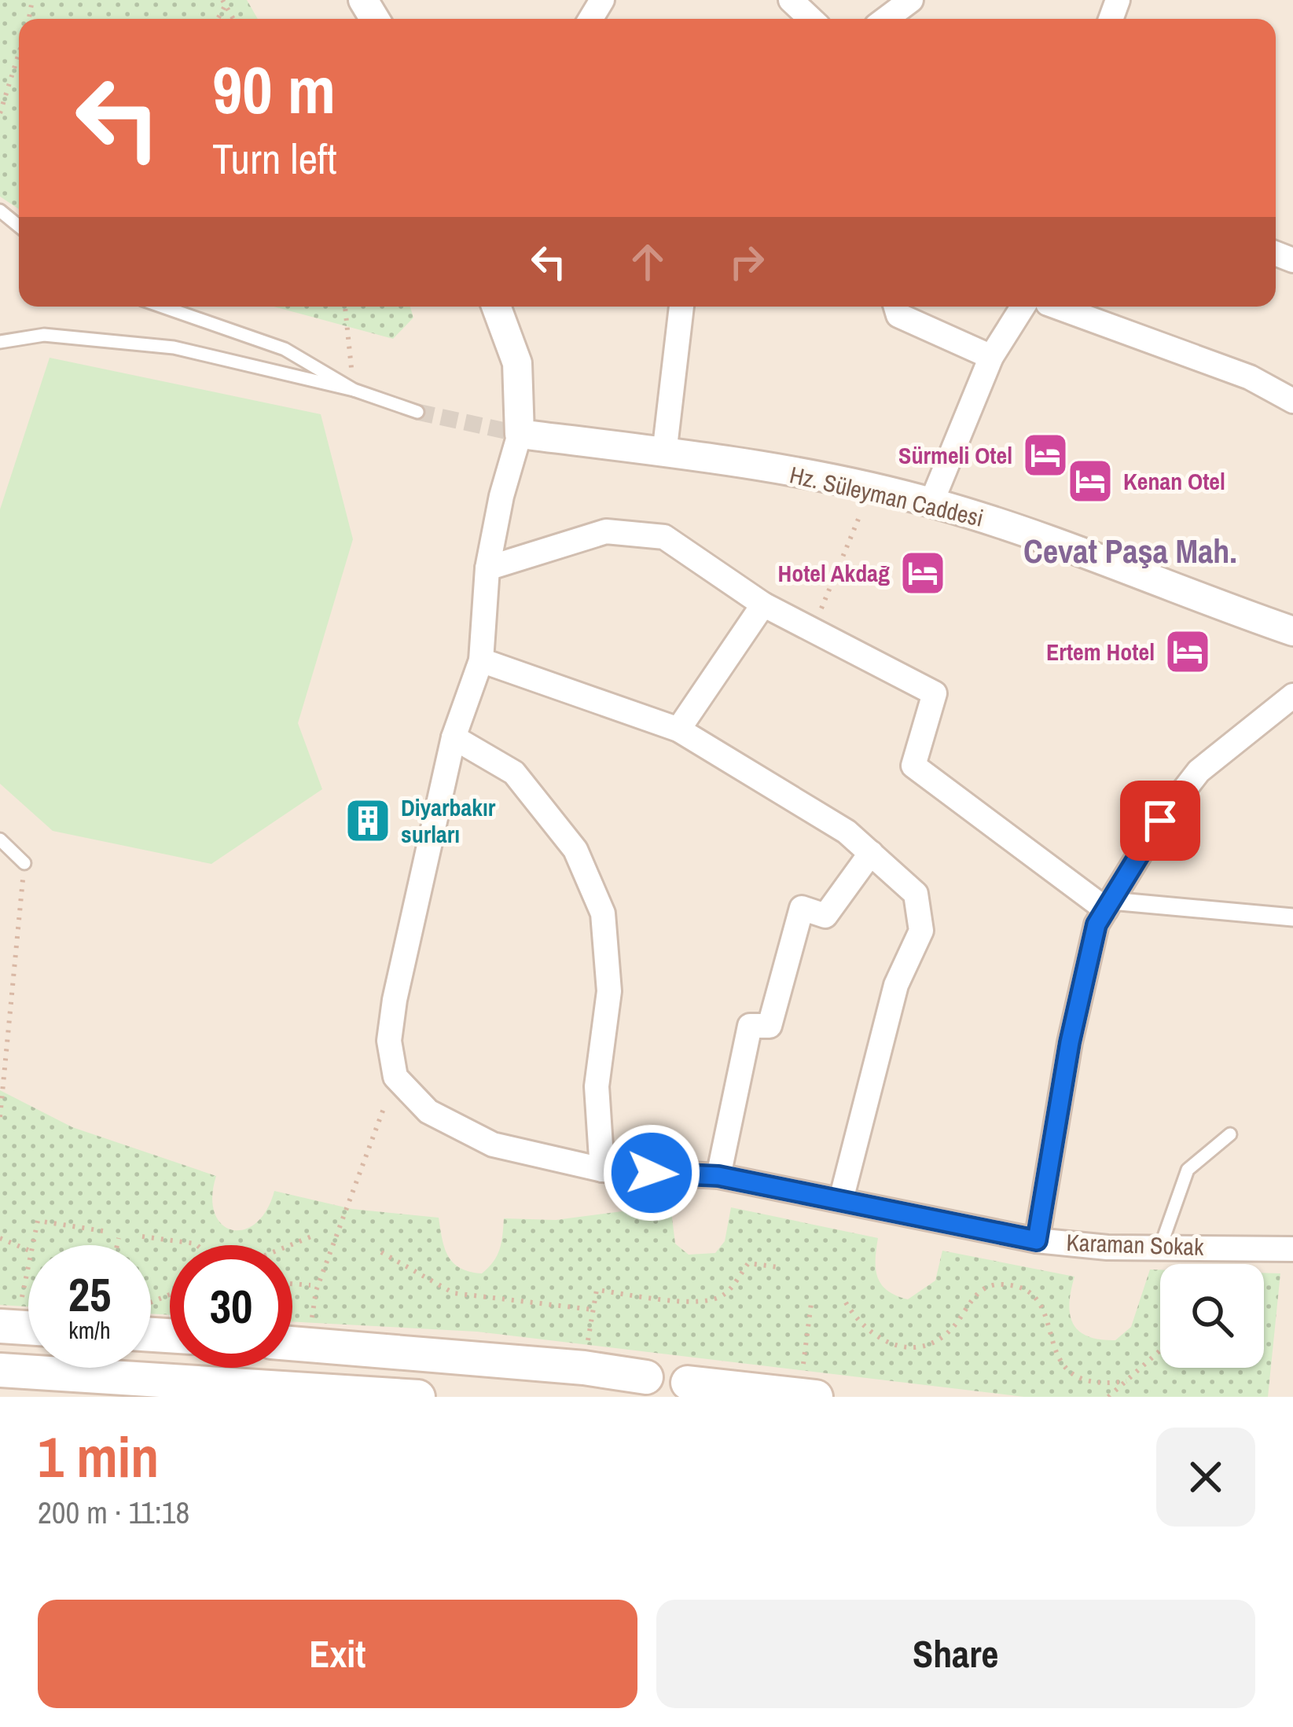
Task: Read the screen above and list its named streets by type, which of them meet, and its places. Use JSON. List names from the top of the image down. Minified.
{"streets":{"street":["Hz. Süleyman Caddesi","Karaman Sokak"]},"districts":["Cevat Paşa Mah."],"places":{"hotel":["Sürmeli Otel","Kenan Otel","Hotel Akdağ","Ertem Hotel"],"building":["Diyarbakır surları"]},"page":{"turn":["90 m","Turn left"],"speed":"25 km/h","limit":"30","heading":["1 min","200 m · 11:18"],"buttons":["Exit","Share"]}}
